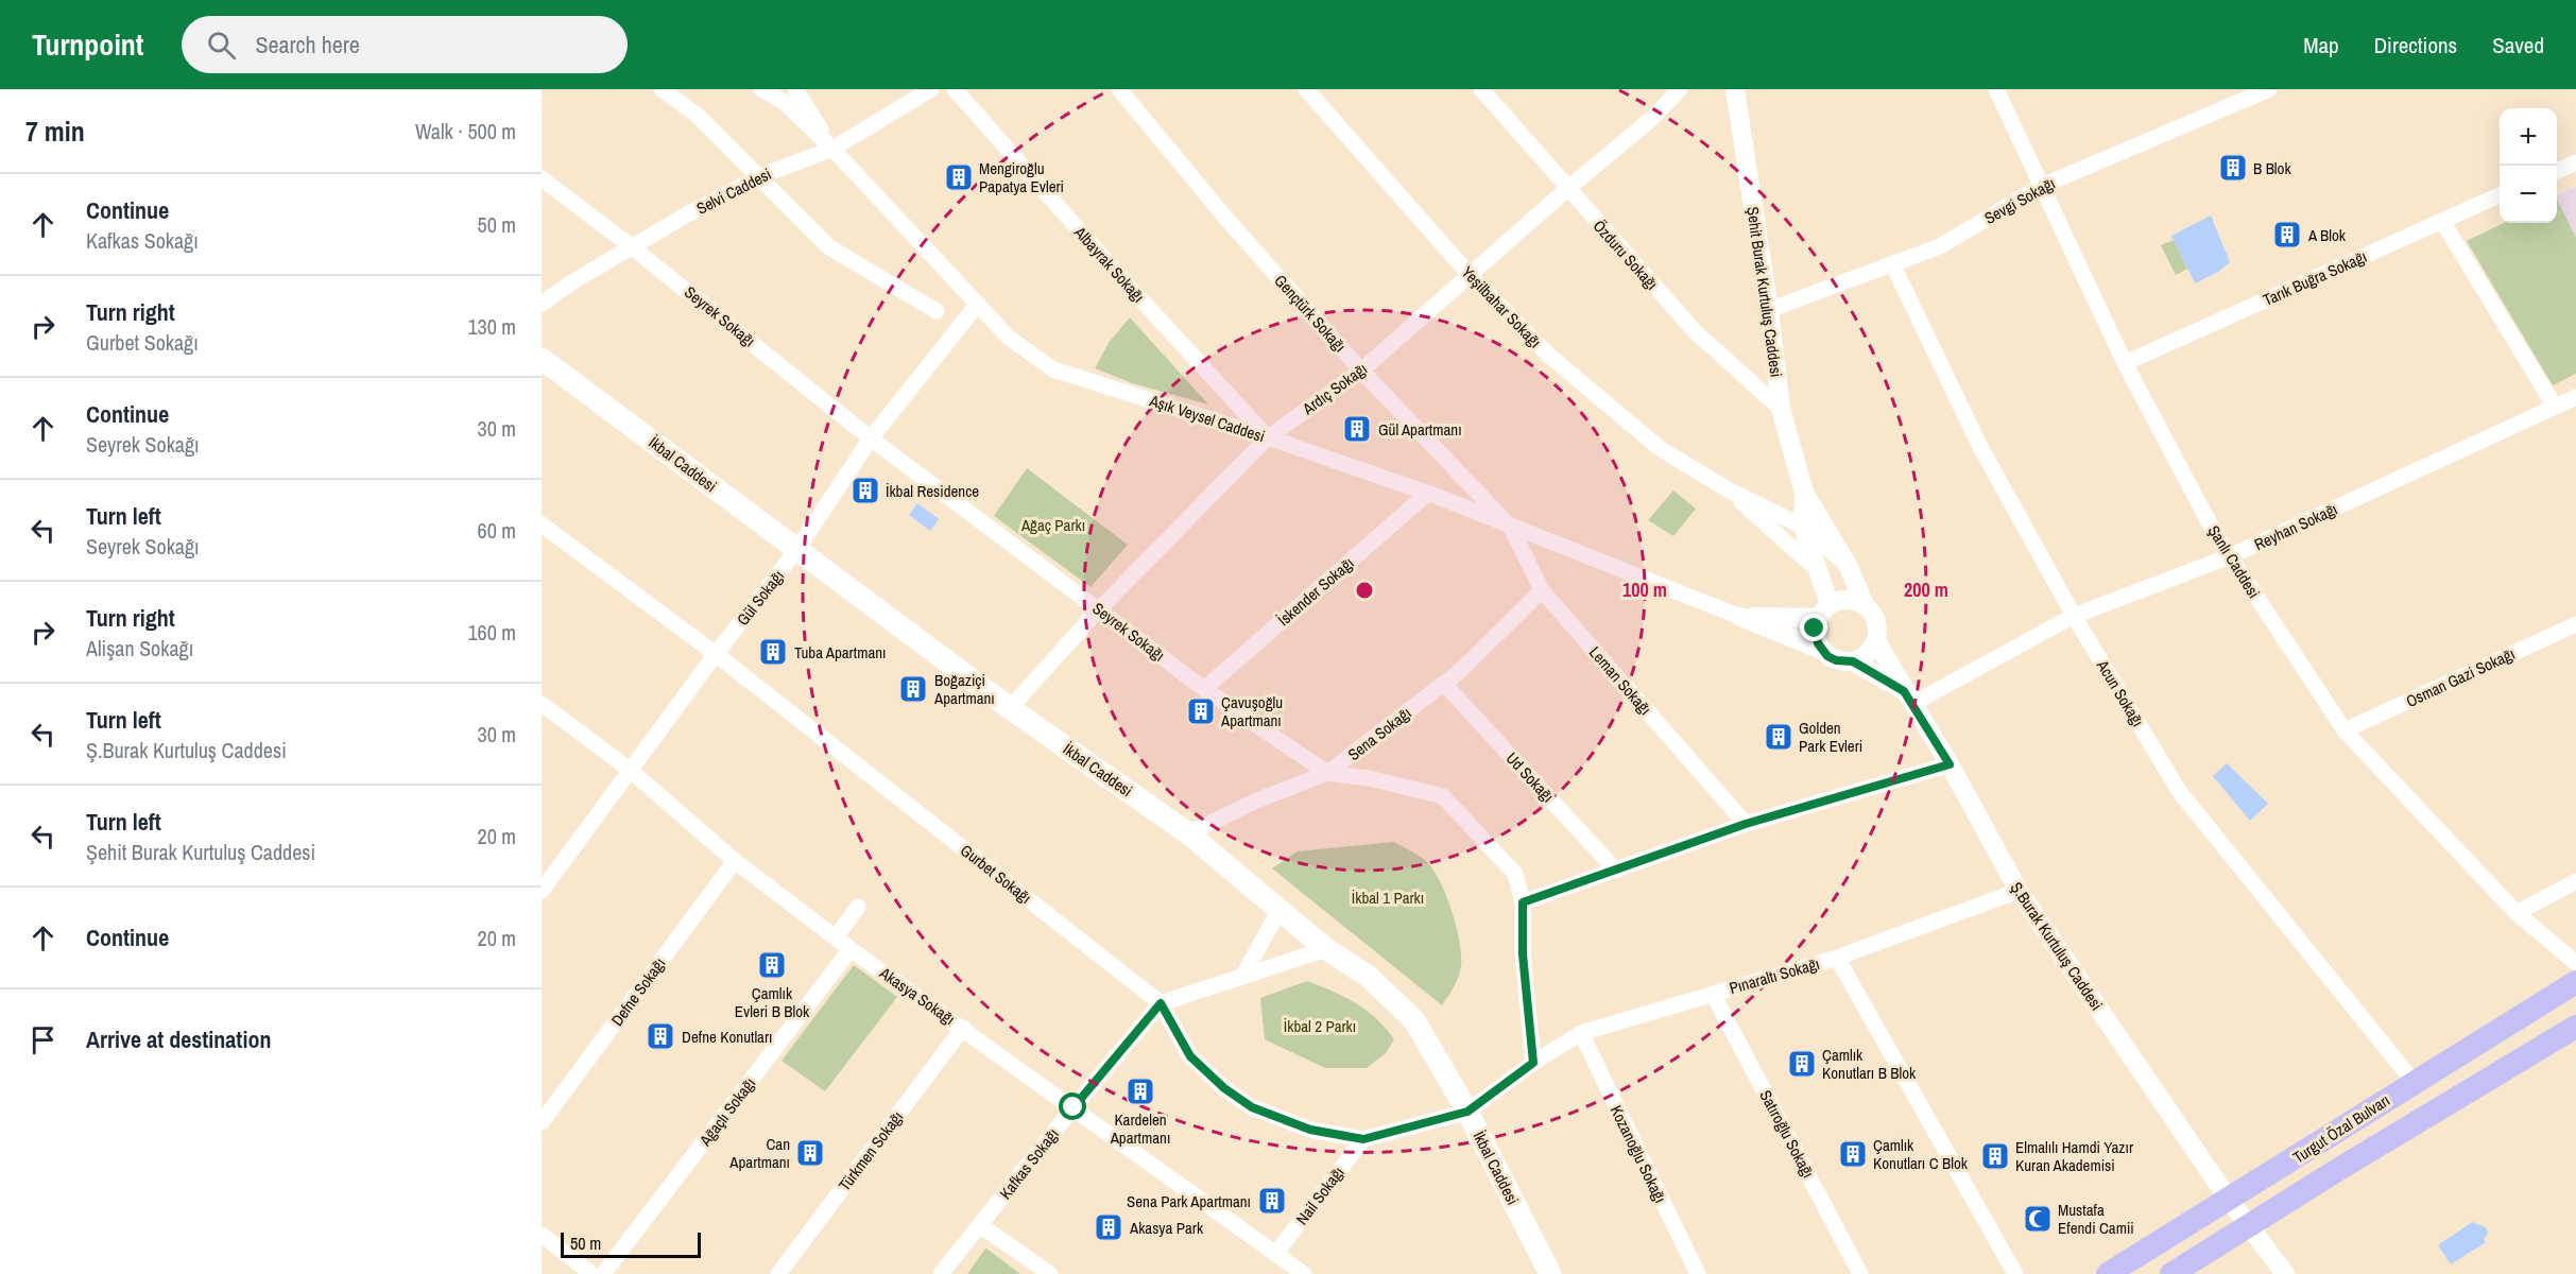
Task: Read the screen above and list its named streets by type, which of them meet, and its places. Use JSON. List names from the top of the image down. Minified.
{"streets":{"main road":["İkbal Caddesi","Turgut Özal Bulvarı"],"street":["Selvi Caddesi","Sevgi Sokağı","Özduru Sokağı","Albayrak Sokağı","Tarık Buğra Sokağı","Şehit Burak Kurtuluş Caddesi","Yeşilbahar Sokağı","Gençtürk Sokağı","Seyrek Sokağı","Ardıç Sokağı","Aşık Veysel Caddesi","Reyhan Sokağı","Şanlı Caddesi","İskender Sokağı","Gül Sokağı","Osman Gazi Sokağı","Leman Sokağı","Acun Sokağı","Sena Sokağı","Ud Sokağı","Gurbet Sokağı","Ş.Burak Kurtuluş Caddesi","Pınaraltı Sokağı","Defne Sokağı","Akasya Sokağı","Ağaçlı Sokağı","Satıroğlu Sokağı","Türkmen Sokağı","Kozanoğlu Sokağı","Kafkas Sokağı","Nail Sokağı"]},"crossings":[["Selvi Caddesi","Seyrek Sokağı"],["Selvi Caddesi","Aşık Veysel Caddesi"],["Sevgi Sokağı","Şehit Burak Kurtuluş Caddesi"],["Sevgi Sokağı","Şanlı Caddesi"],["Sevgi Sokağı","Acun Sokağı"],["Özduru Sokağı","Şehit Burak Kurtuluş Caddesi"],["Özduru Sokağı","Ardıç Sokağı"],["Albayrak Sokağı","Ardıç Sokağı"],["Albayrak Sokağı","Aşık Veysel Caddesi"],["Tarık Buğra Sokağı","Şanlı Caddesi"],["Şehit Burak Kurtuluş Caddesi","Yeşilbahar Sokağı"],["Şehit Burak Kurtuluş Caddesi","Aşık Veysel Caddesi"],["Yeşilbahar Sokağı","Ardıç Sokağı"],["Gençtürk Sokağı","Ardıç Sokağı"],["Gençtürk Sokağı","Aşık Veysel Caddesi"],["Gençtürk Sokağı","Leman Sokağı"],["Seyrek Sokağı","Ardıç Sokağı"],["Seyrek Sokağı","İskender Sokağı"],["Seyrek Sokağı","Gül Sokağı"],["Seyrek Sokağı","Sena Sokağı"],["Seyrek Sokağı","Pınaraltı Sokağı"],["Ardıç Sokağı","Aşık Veysel Caddesi"],["Ardıç Sokağı","İkbal Caddesi"],["Aşık Veysel Caddesi","İskender Sokağı"],["Aşık Veysel Caddesi","Gül Sokağı"],["Aşık Veysel Caddesi","Leman Sokağı"],["İkbal Caddesi","Gül Sokağı"],["İkbal Caddesi","Sena Sokağı"],["İkbal Caddesi","Gurbet Sokağı"],["Reyhan Sokağı","Şanlı Caddesi"],["Reyhan Sokağı","Acun Sokağı"],["Reyhan Sokağı","Ş.Burak Kurtuluş Caddesi"],["Şanlı Caddesi","Osman Gazi Sokağı"],["Gül Sokağı","Gurbet Sokağı"],["Gül Sokağı","Akasya Sokağı"],["Leman Sokağı","Sena Sokağı"],["Acun Sokağı","Turgut Özal Bulvarı"],["Sena Sokağı","Ud Sokağı"],["Gurbet Sokağı","Kafkas Sokağı"],["Gurbet Sokağı","Nail Sokağı"],["Ş.Burak Kurtuluş Caddesi","Pınaraltı Sokağı"],["Pınaraltı Sokağı","Satıroğlu Sokağı"],["Pınaraltı Sokağı","Kozanoğlu Sokağı"],["Defne Sokağı","Akasya Sokağı"],["Akasya Sokağı","Ağaçlı Sokağı"],["Akasya Sokağı","Türkmen Sokağı"],["Akasya Sokağı","Kafkas Sokağı"],["Akasya Sokağı","Nail Sokağı"]],"parks":["Ağaç Parkı","İkbal 1 Parkı","İkbal 2 Parkı"],"places":{"building":["B Blok","Mengiroğlu Papatya Evleri","A Blok","Gül Apartmanı","İkbal Residence","Tuba Apartmanı","Boğaziçi Apartmanı","Çavuşoğlu Apartmanı","Golden Park Evleri","Çamlık Evleri B Blok","Defne Konutları","Çamlık Konutları B Blok","Kardelen Apartmanı","Can Apartmanı","Çamlık Konutları C Blok","Elmalılı Hamdi Yazır Kuran Akademisi","Sena Park Apartmanı","Akasya Park"],"mosque":["Mustafa Efendi Camii"]},"scale_bar":"50 m","page":{"header":"Turnpoint","search":"Search here","nav":["Map","Directions","Saved"],"heading":["7 min","Walk · 500 m"],"map_buttons":["+","−"],"list":[["Continue","Kafkas Sokağı","50 m"],["Turn right","Gurbet Sokağı","130 m"],["Continue","Seyrek Sokağı","30 m"],["Turn left","Seyrek Sokağı","60 m"],["Turn right","Alişan Sokağı","160 m"],["Turn left","Ş.Burak Kurtuluş Caddesi","30 m"],["Turn left","Şehit Burak Kurtuluş Caddesi","20 m"],["Continue","20 m"],"Arrive at destination"],"scale":"50 m"},"rings":["100 m","200 m"]}
